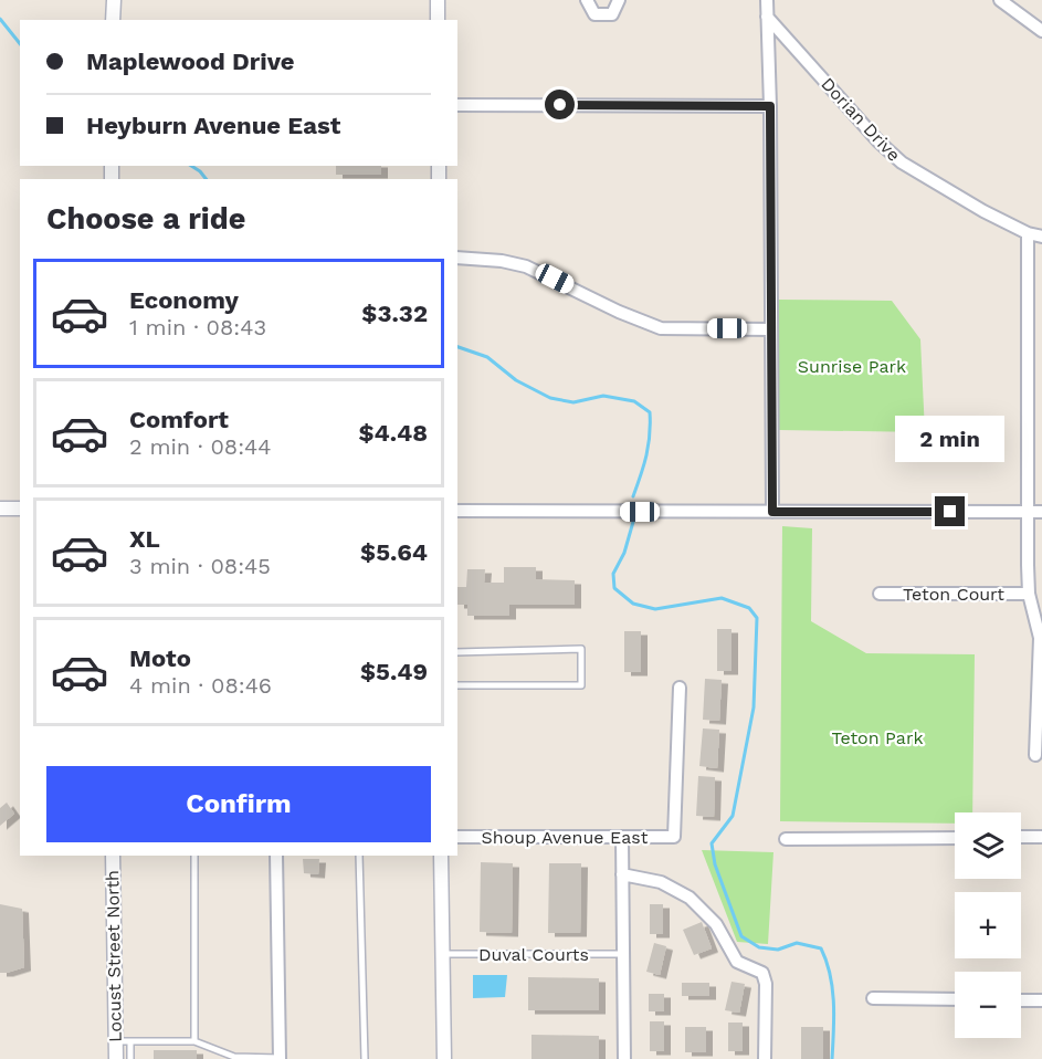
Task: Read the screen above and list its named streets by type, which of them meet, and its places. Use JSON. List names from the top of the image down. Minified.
{"streets":{"street":["Dorian Drive","Teton Court","Shoup Avenue East","Locust Street North"],"lane":["Duval Courts"]},"parks":["Sunrise Park","Teton Park"],"page":{"banner":["Maplewood Drive","Heyburn Avenue East"],"heading":"Choose a ride","list":[{"name":"Economy","note":"1 min · 08:43","value":"$3.32"},{"name":"Comfort","note":"2 min · 08:44","value":"$4.48"},{"name":"XL","note":"3 min · 08:45","value":"$5.64"},{"name":"Moto","note":"4 min · 08:46","value":"$5.49"}],"bubble":"2 min","buttons":"Confirm","map_buttons":["+","−"]}}
